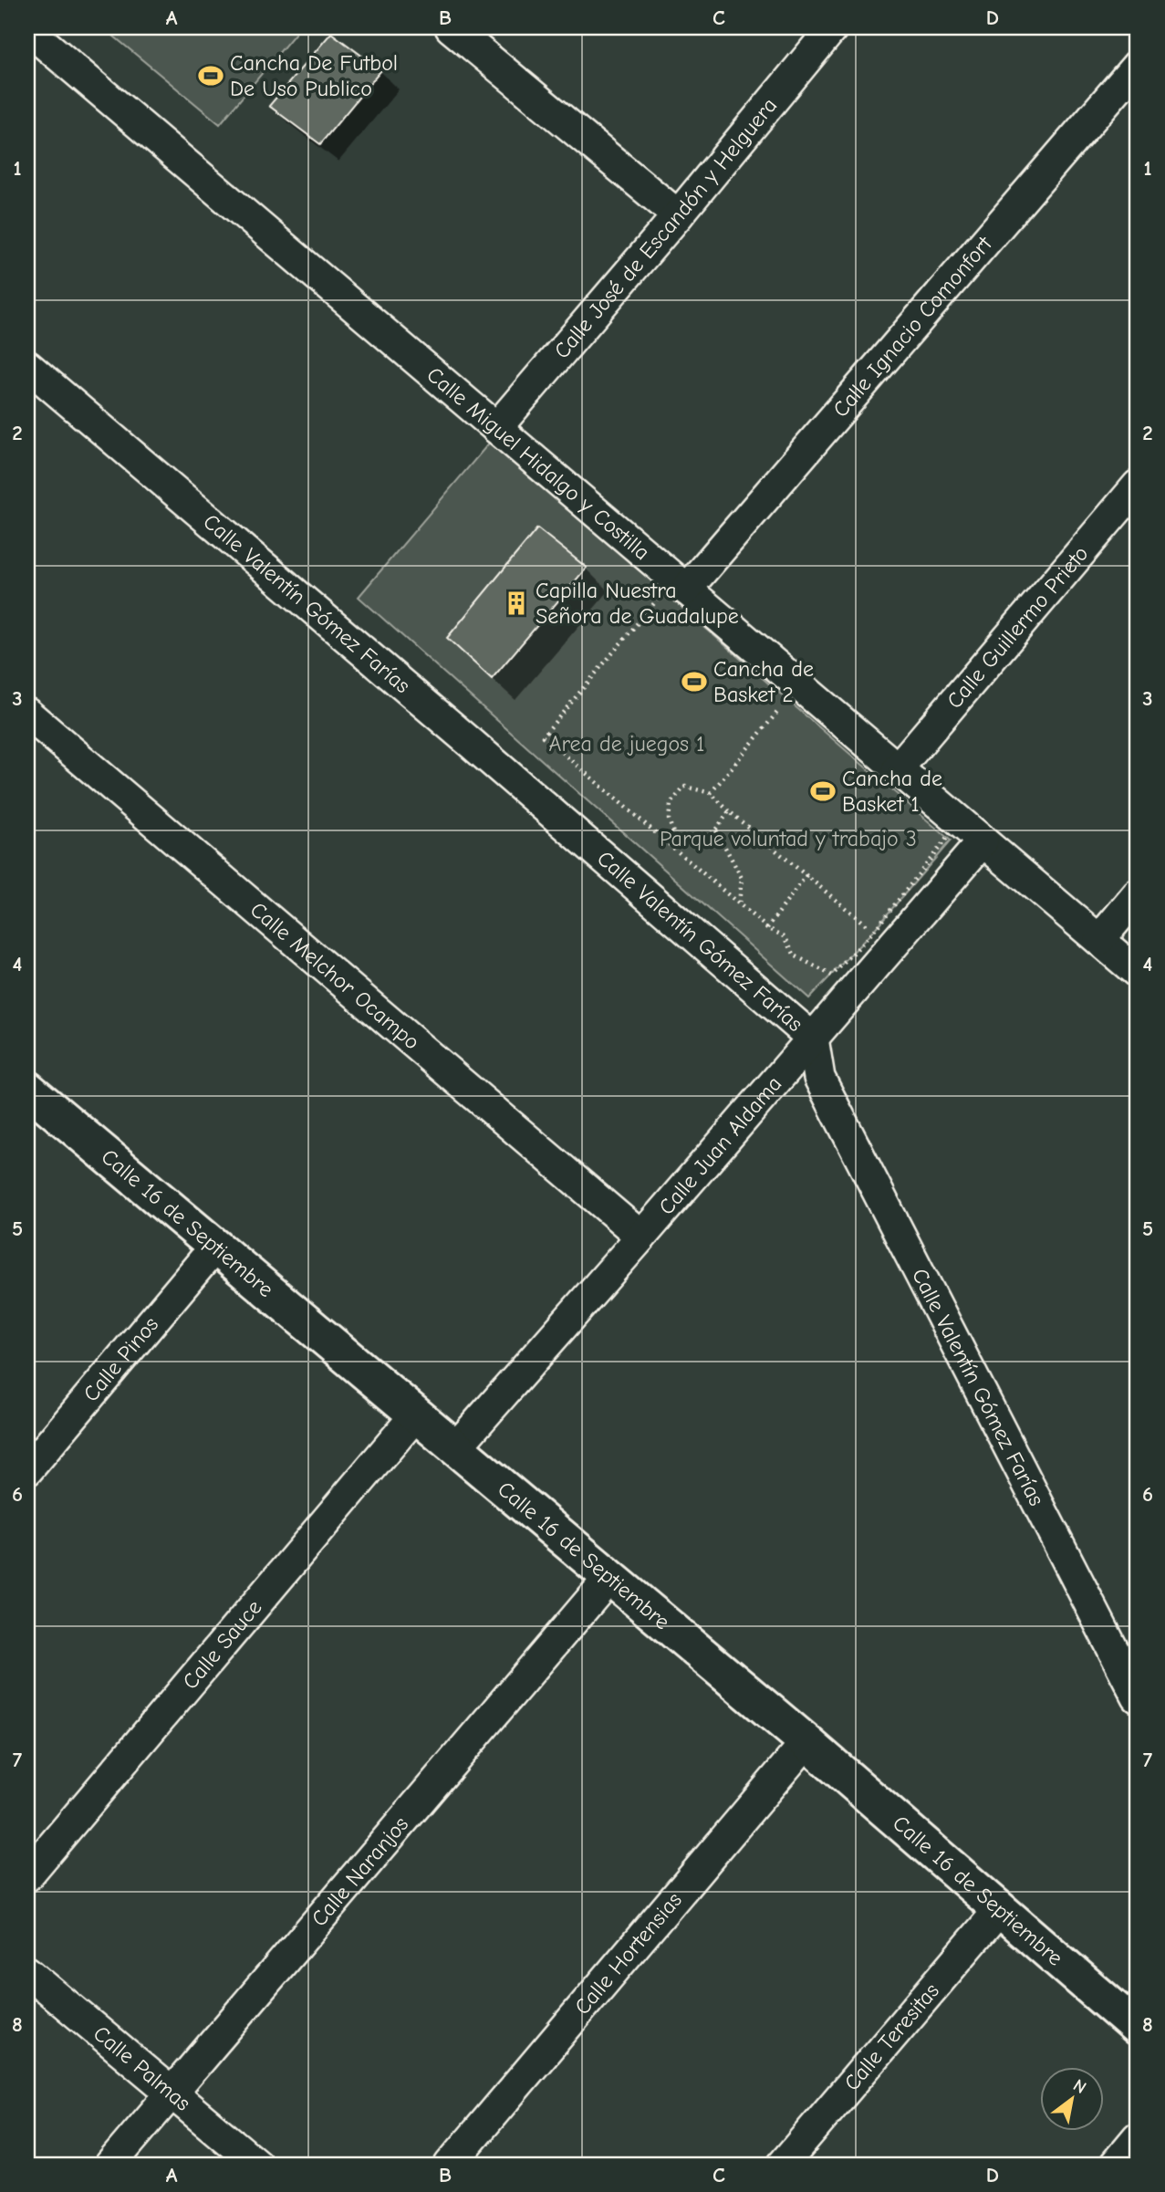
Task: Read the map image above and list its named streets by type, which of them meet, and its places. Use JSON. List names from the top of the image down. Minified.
{"streets":{"street":["Calle José de Escandón y Helguera","Calle Ignacio Comonfort","Calle Miguel Hidalgo y Costilla","Calle Valentín Gómez Farías","Calle Guillermo Prieto","Calle Melchor Ocampo","Calle Juan Aldama","Calle 16 de Septiembre","Calle Pinos","Calle Sauce","Calle Naranjos","Calle Hortensias","Calle Teresitas","Calle Palmas"]},"crossings":[["Calle José de Escandón y Helguera","Calle Miguel Hidalgo y Costilla"],["Calle Ignacio Comonfort","Calle Miguel Hidalgo y Costilla"],["Calle Miguel Hidalgo y Costilla","Calle Guillermo Prieto"],["Calle Miguel Hidalgo y Costilla","Calle Juan Aldama"],["Calle Valentín Gómez Farías","Calle Juan Aldama"],["Calle Melchor Ocampo","Calle Juan Aldama"],["Calle Juan Aldama","Calle 16 de Septiembre"],["Calle 16 de Septiembre","Calle Pinos"],["Calle 16 de Septiembre","Calle Sauce"],["Calle 16 de Septiembre","Calle Naranjos"],["Calle 16 de Septiembre","Calle Hortensias"],["Calle 16 de Septiembre","Calle Teresitas"],["Calle Naranjos","Calle Palmas"]],"parks":["Area de juegos 1","Parque voluntad y trabajo 3"],"places":{"sports":["Cancha De Futbol De Uso Publico","Cancha de Basket 2","Cancha de Basket 1"],"building":["Capilla Nuestra Señora de Guadalupe"]},"north":"top right","grid":{"columns":["A","B","C","D"],"rows":["1","2","3","4","5","6","7","8"]}}
